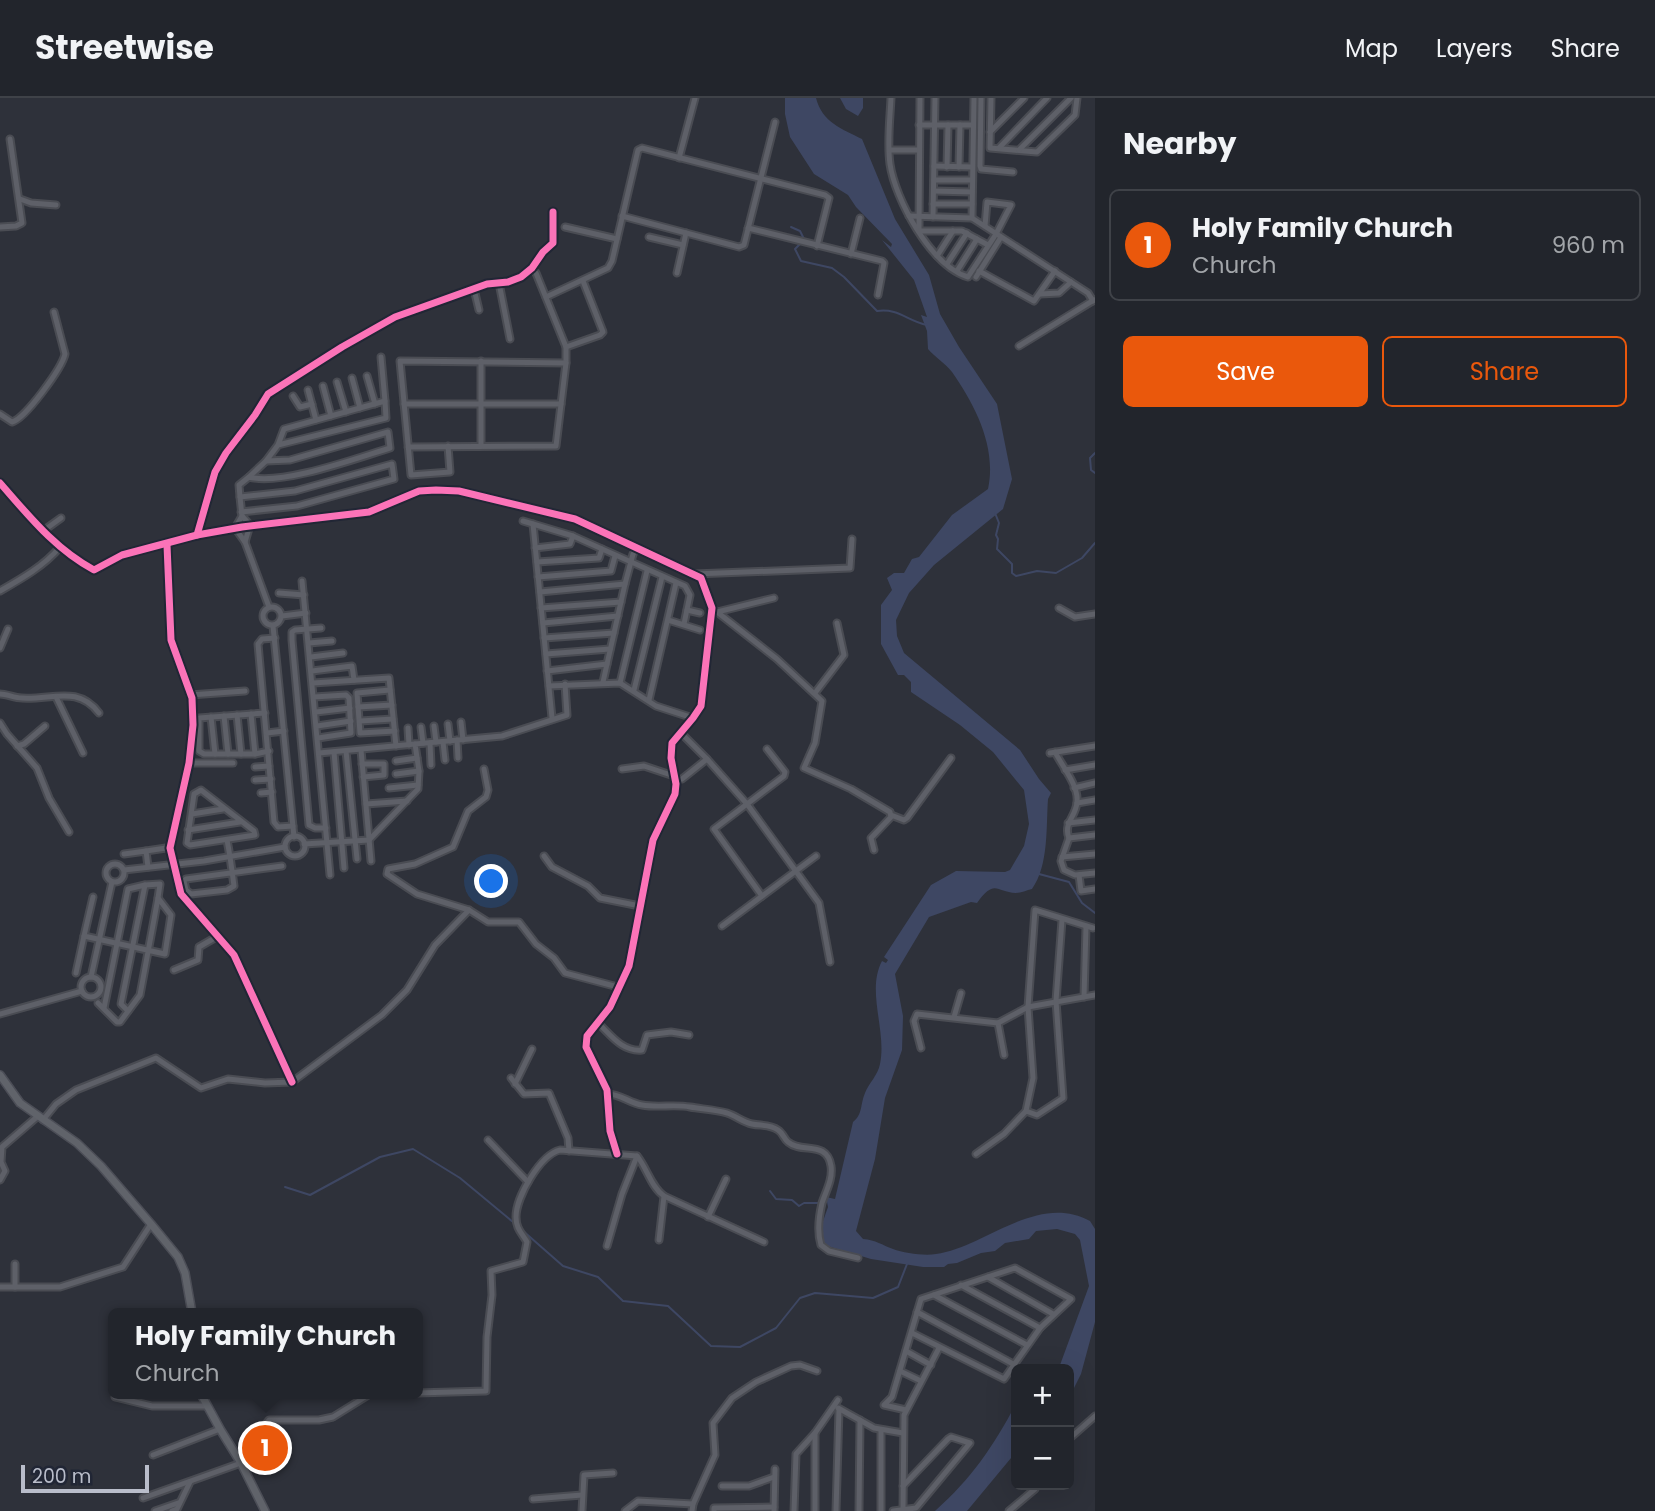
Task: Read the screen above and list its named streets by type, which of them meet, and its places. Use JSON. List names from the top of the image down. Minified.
{"scale_bar":"200 m","page":{"header":"Streetwise","nav":["Map","Layers","Share"],"heading":"Nearby","list":[{"mark":"1","name":"Holy Family Church","note":"Church","value":"960 m"}],"buttons":["Save","Share"],"popup":["Holy Family Church","Church"],"map_buttons":["+","−"],"pins":"1","scale":"200 m"}}
